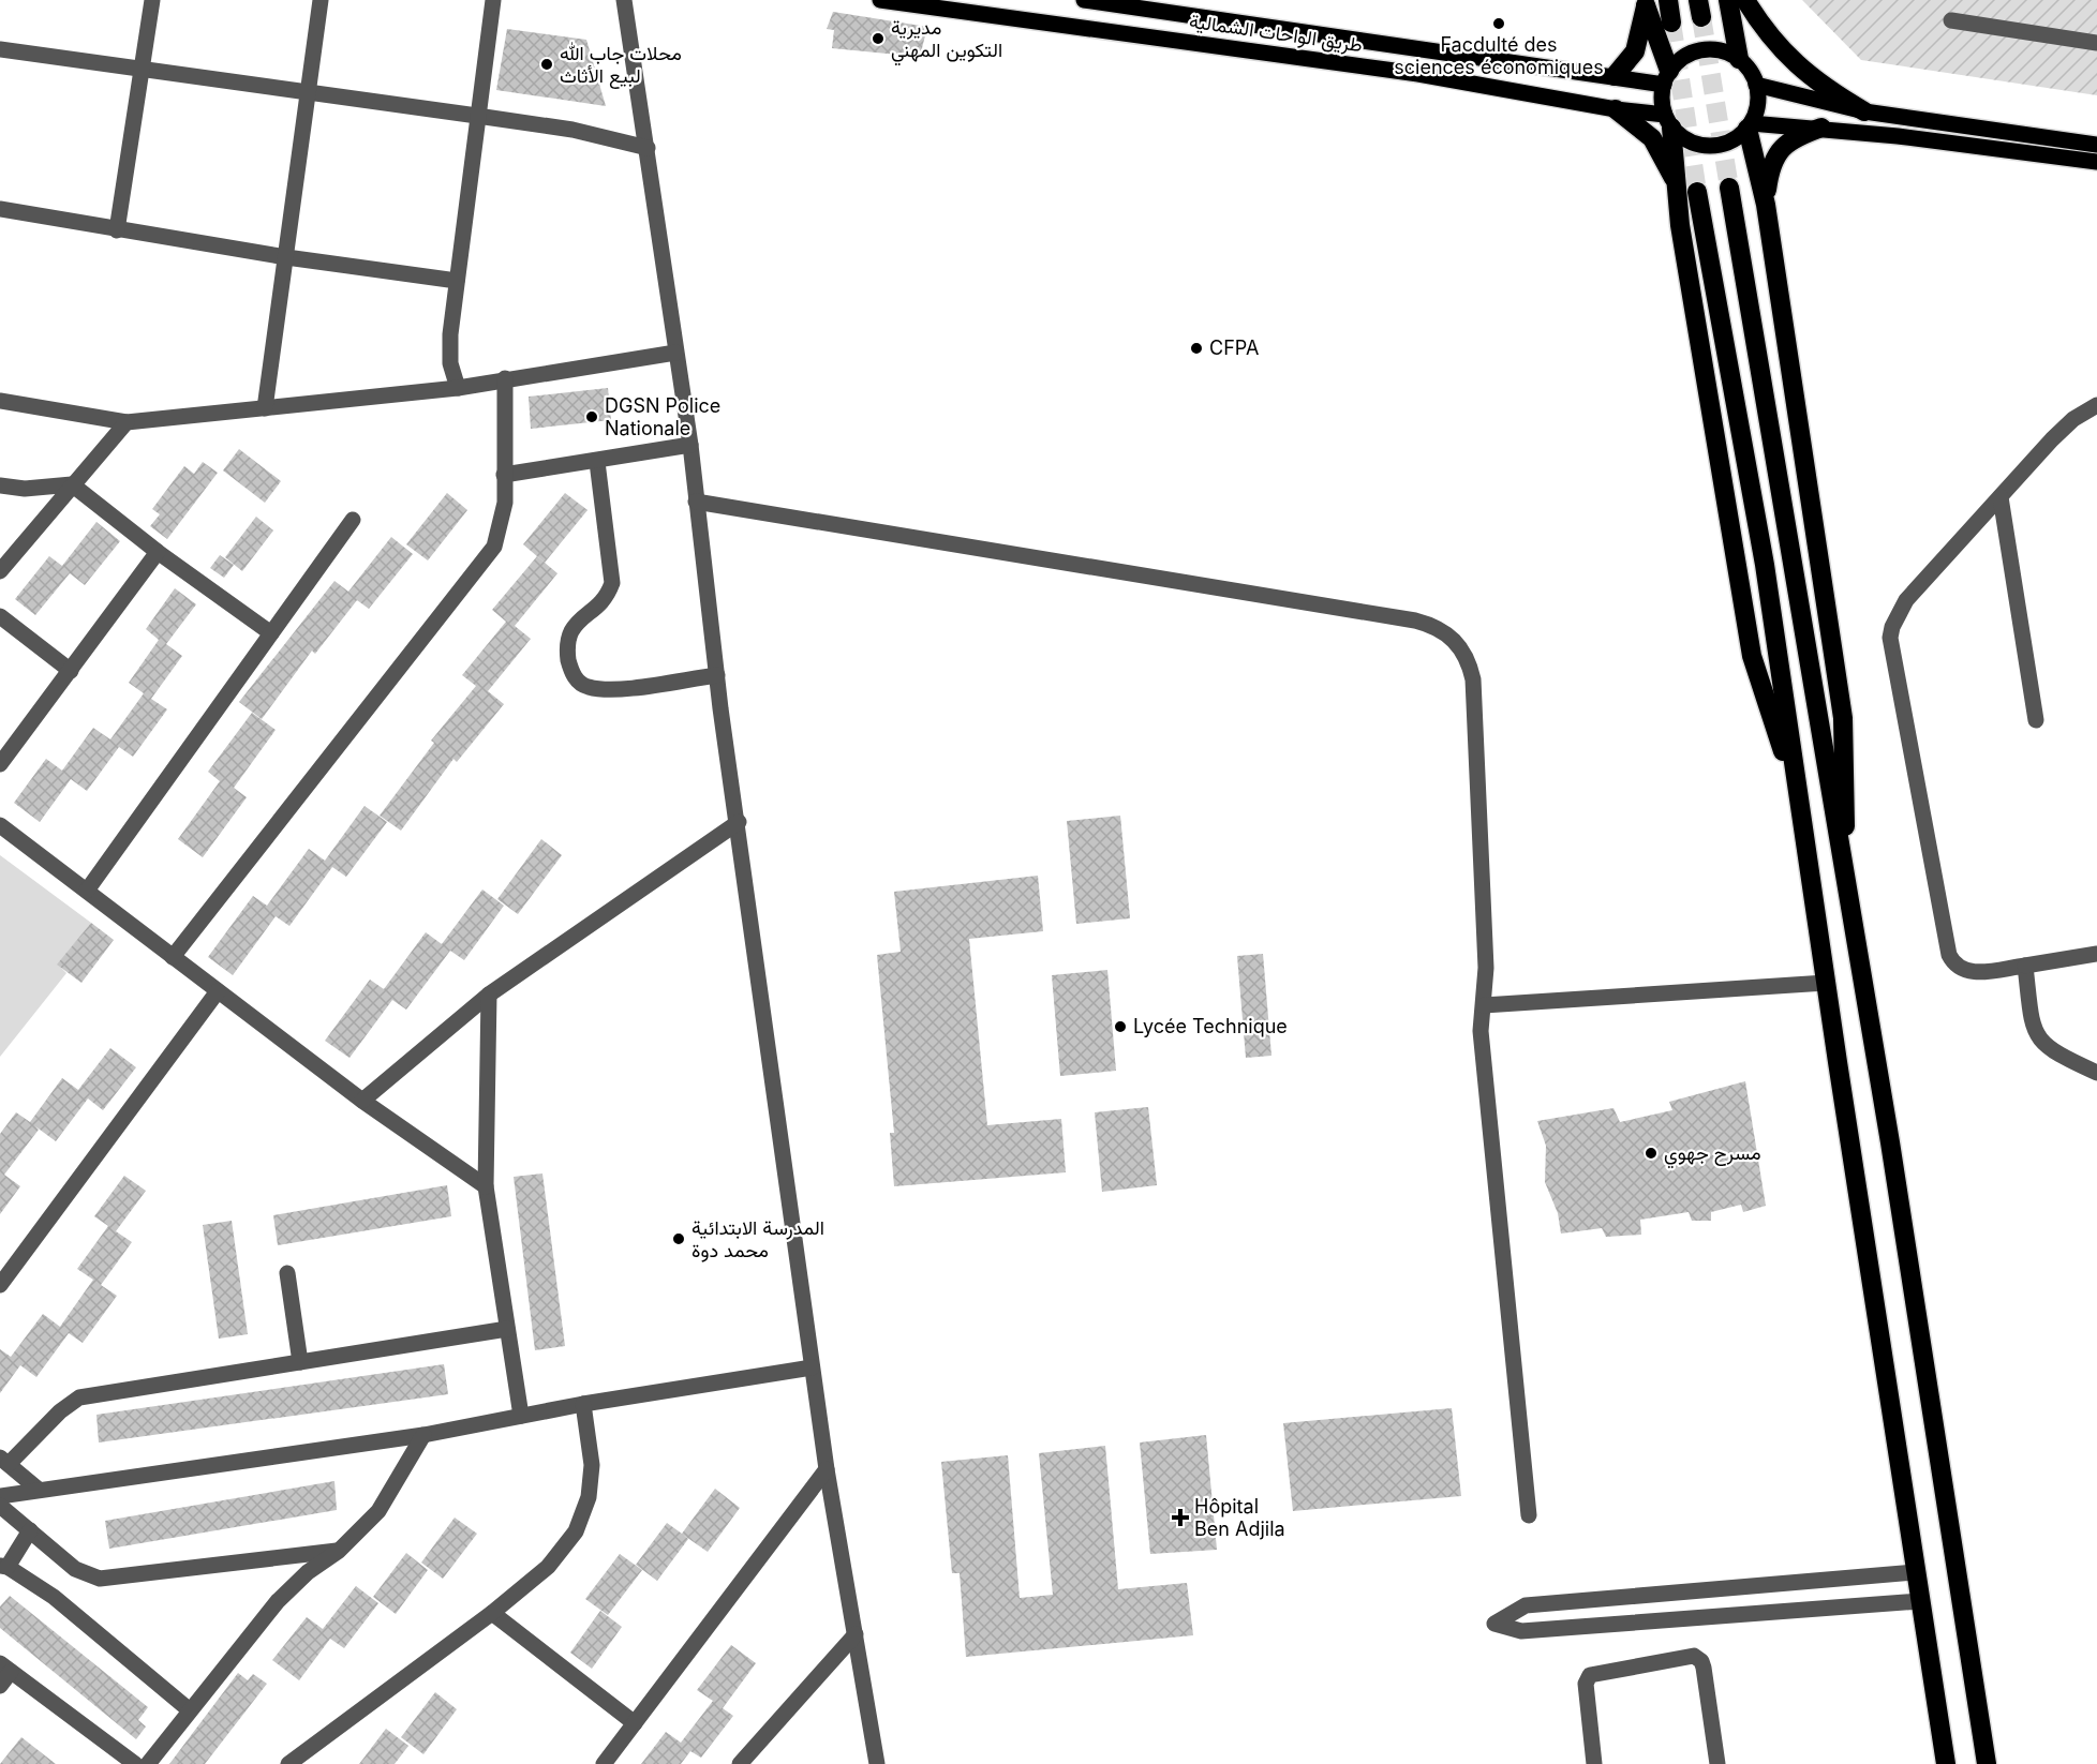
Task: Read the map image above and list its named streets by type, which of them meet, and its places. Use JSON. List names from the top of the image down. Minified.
{"streets":{"main road":["طريق الواحات الشمالية"]},"places":{"other":["Facdulté des sciences économiques","مديرية التكوين المهني","محلات جاب الله لبيع الأثاث","CFPA","DGSN Police Nationale","Lycée Technique","مسرح جهوي","المدرسة الابتدائية محمد دوة"],"health":["Hôpital Ben Adjila"]}}
